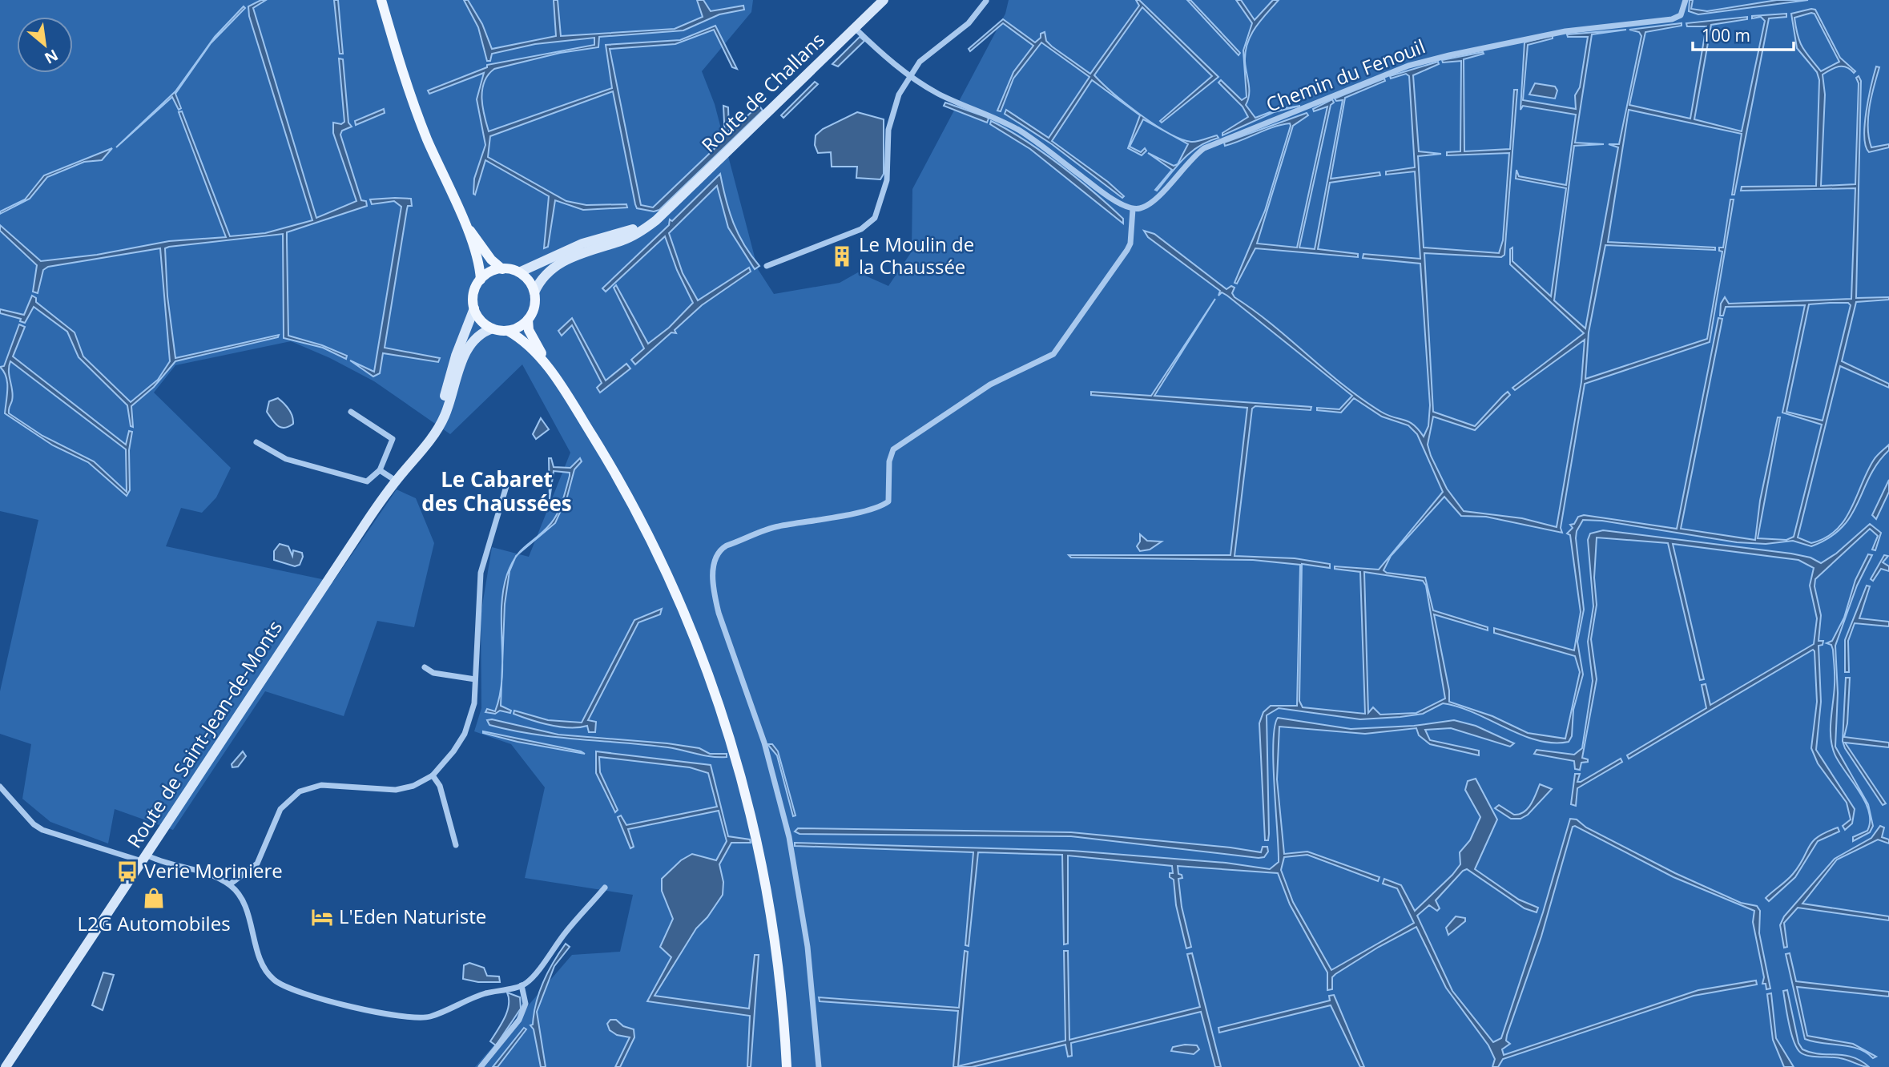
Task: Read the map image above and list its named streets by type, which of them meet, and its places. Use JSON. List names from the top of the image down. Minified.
{"streets":{"main road":["Route de Challans","Route de Saint-Jean-de-Monts"],"street":["Chemin du Fenouil"]},"districts":["Le Cabaret des Chaussées"],"places":{"building":["Le Moulin de la Chaussée"],"bus stop":["Verie Moriniere"],"shop":["L2G Automobiles"],"hotel":["L'Eden Naturiste"]},"scale_bar":"100 m","north":"bottom right"}
